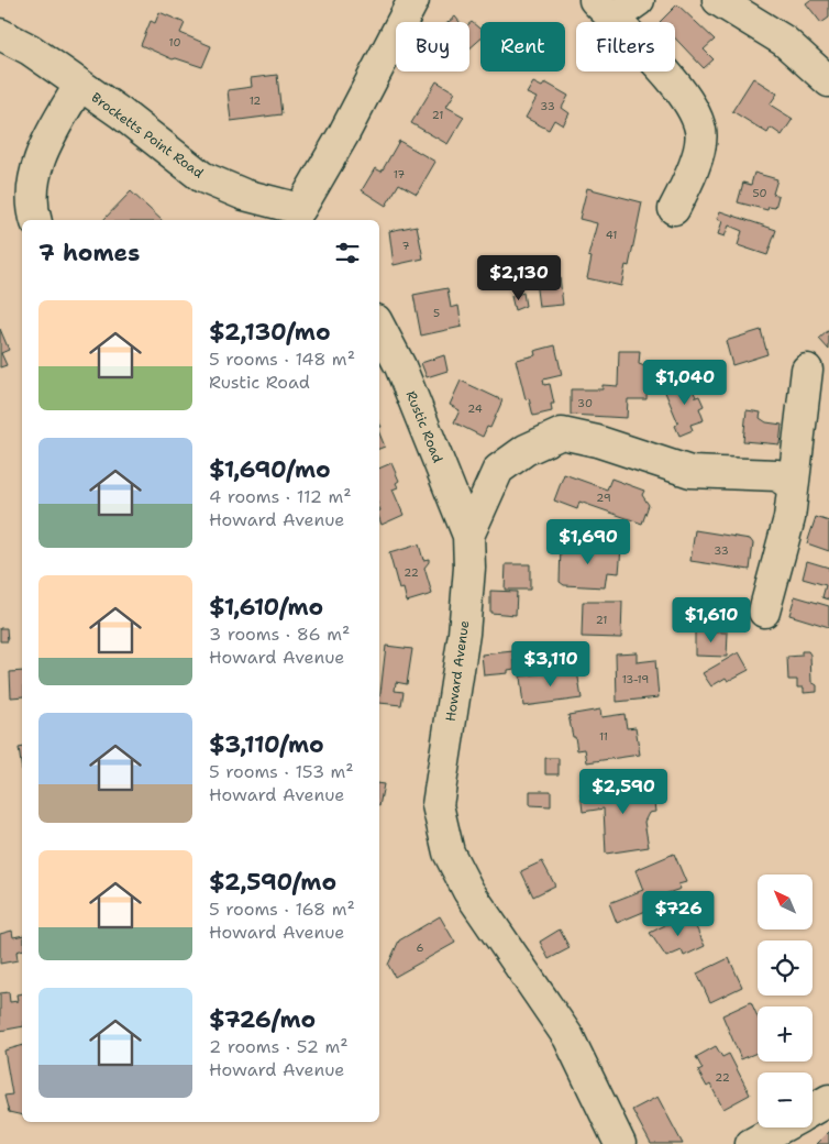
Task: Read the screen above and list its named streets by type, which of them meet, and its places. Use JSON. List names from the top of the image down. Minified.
{"streets":{"street":["Brocketts Point Road","Rustic Road","Howard Avenue"]},"crossings":[["Rustic Road","Howard Avenue"]],"house_numbers":["10","12","33","21","17","50","41","7","5","30","24","29","33","22","21","13-19","11","6","22"],"north":"top left","page":{"chip":["Buy","Rent","Filters"],"heading":"7 homes","price":["$2,130","$1,040","$1,690","$1,610","$3,110","$2,590","$726"],"list":[{"name":"$2,130/mo","note":"5 rooms · 148 m² · Rustic Road"},{"name":"$1,690/mo","note":"4 rooms · 112 m² · Howard Avenue"},{"name":"$1,610/mo","note":"3 rooms · 86 m² · Howard Avenue"},{"name":"$3,110/mo","note":"5 rooms · 153 m² · Howard Avenue"},{"name":"$2,590/mo","note":"5 rooms · 168 m² · Howard Avenue"},{"name":"$726/mo","note":"2 rooms · 52 m² · Howard Avenue"}],"map_buttons":["+","−"]}}
